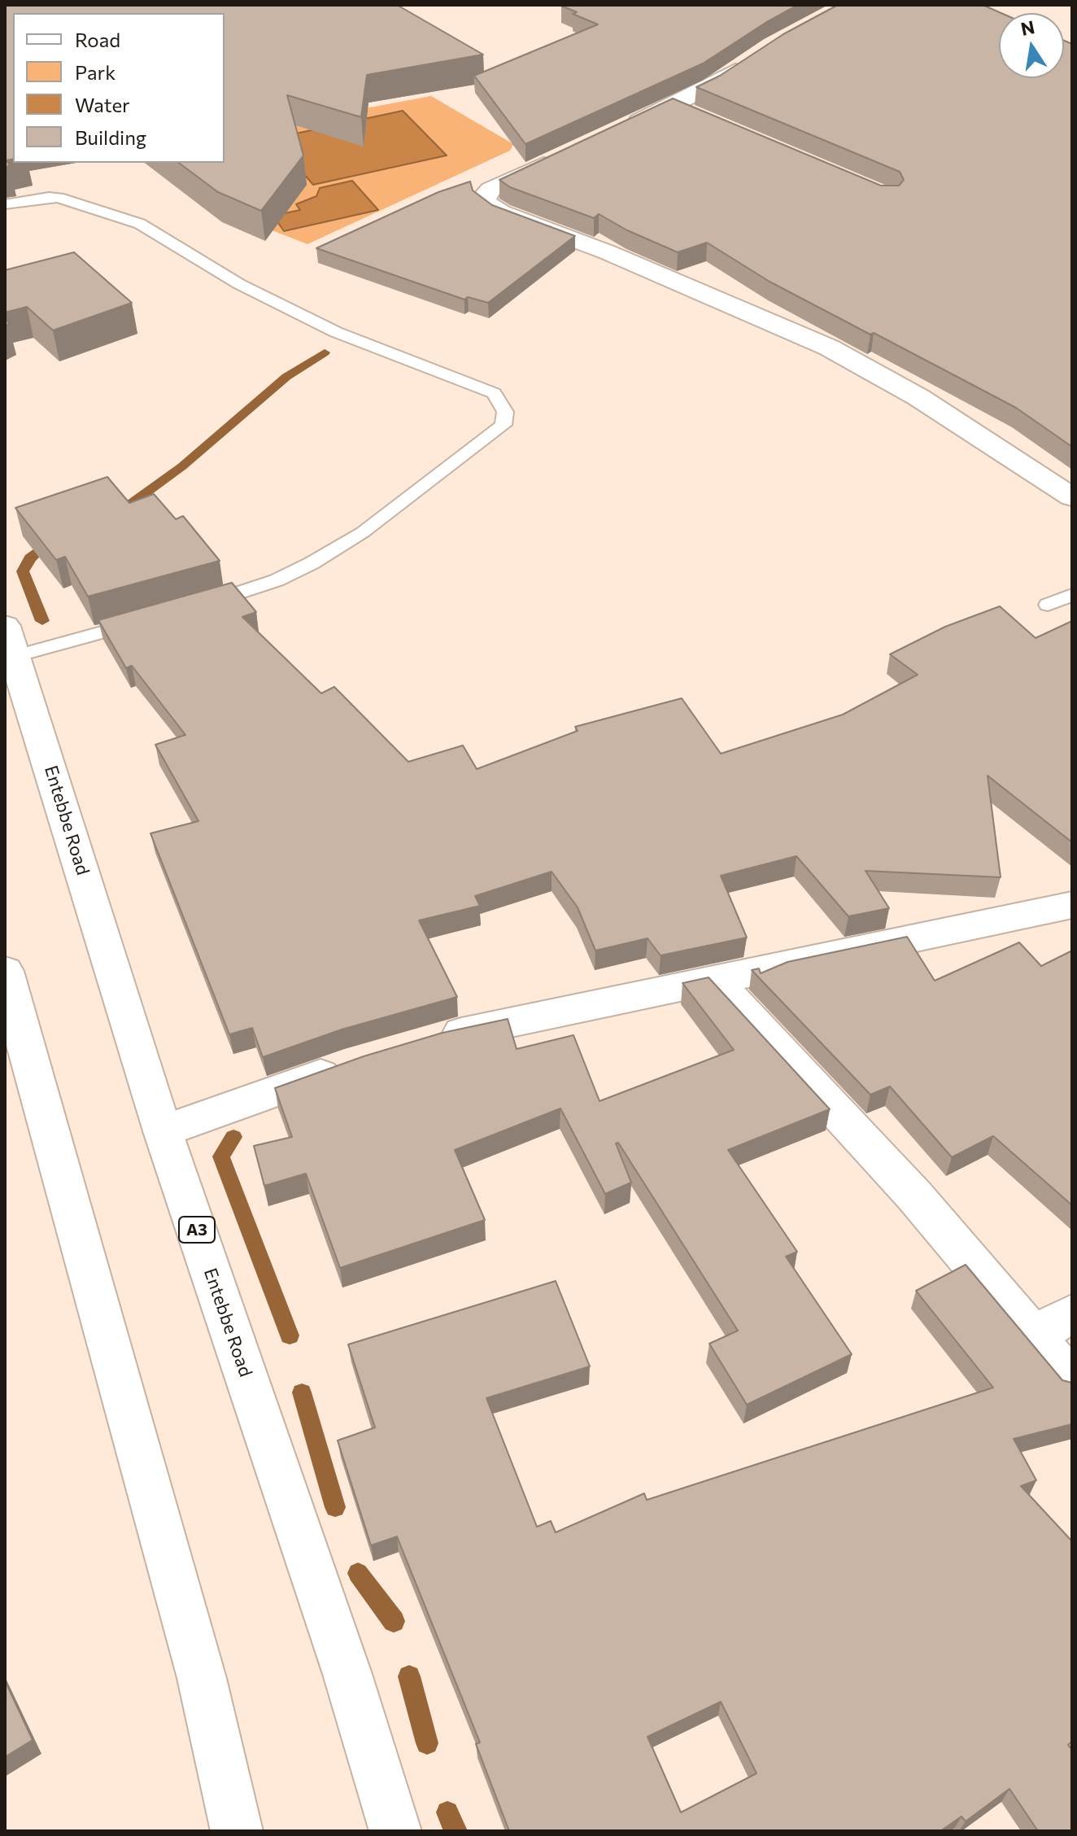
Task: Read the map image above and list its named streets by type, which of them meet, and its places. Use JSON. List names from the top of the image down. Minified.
{"streets":{"street":["Entebbe Road","A3"]},"legend":["Road","Park","Water","Building"],"north":"top"}
